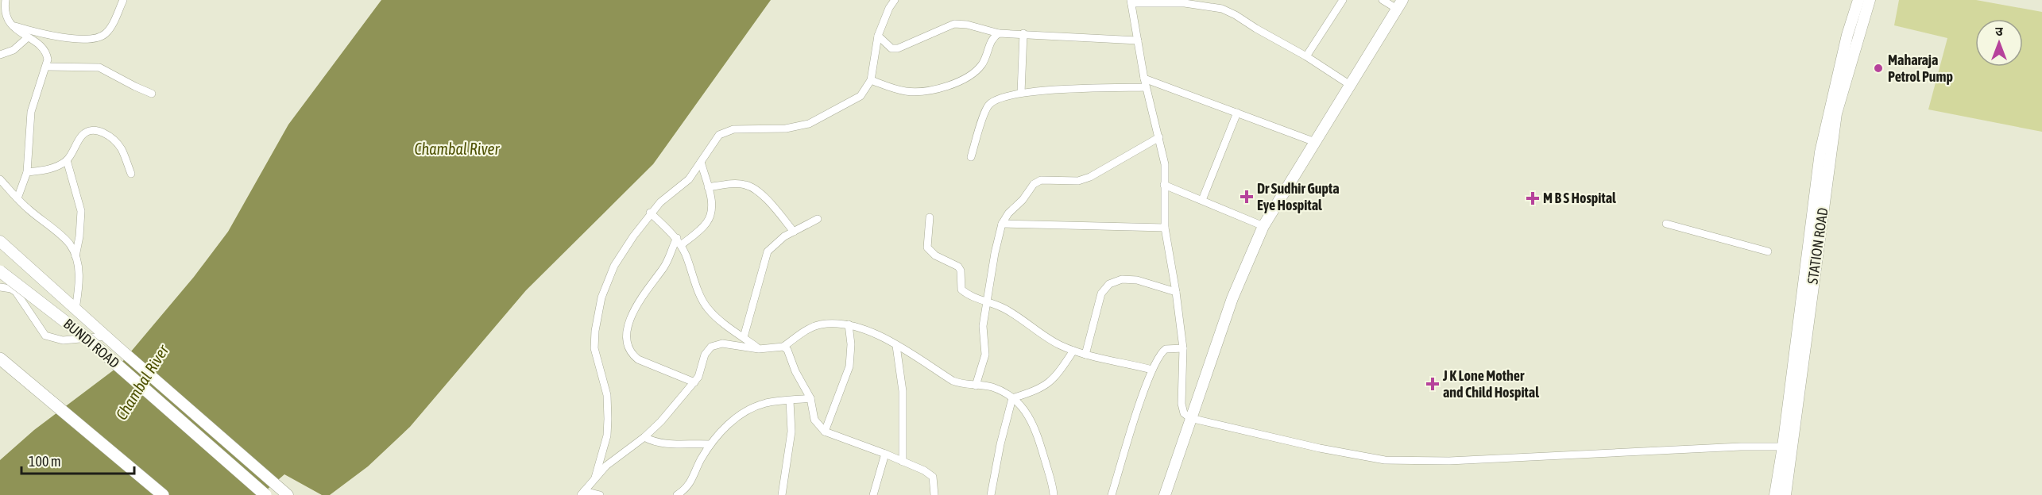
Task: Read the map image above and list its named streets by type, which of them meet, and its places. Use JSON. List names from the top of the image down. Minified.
{"streets":{"main road":["BUNDI ROAD"],"street":["STATION ROAD"]},"water":["Chambal River"],"places":{"other":["Maharaja Petrol Pump"],"health":["Dr Sudhir Gupta Eye Hospital","M B S Hospital","J K Lone Mother and Child Hospital"]},"scale_bar":"100 m","north":"top"}
